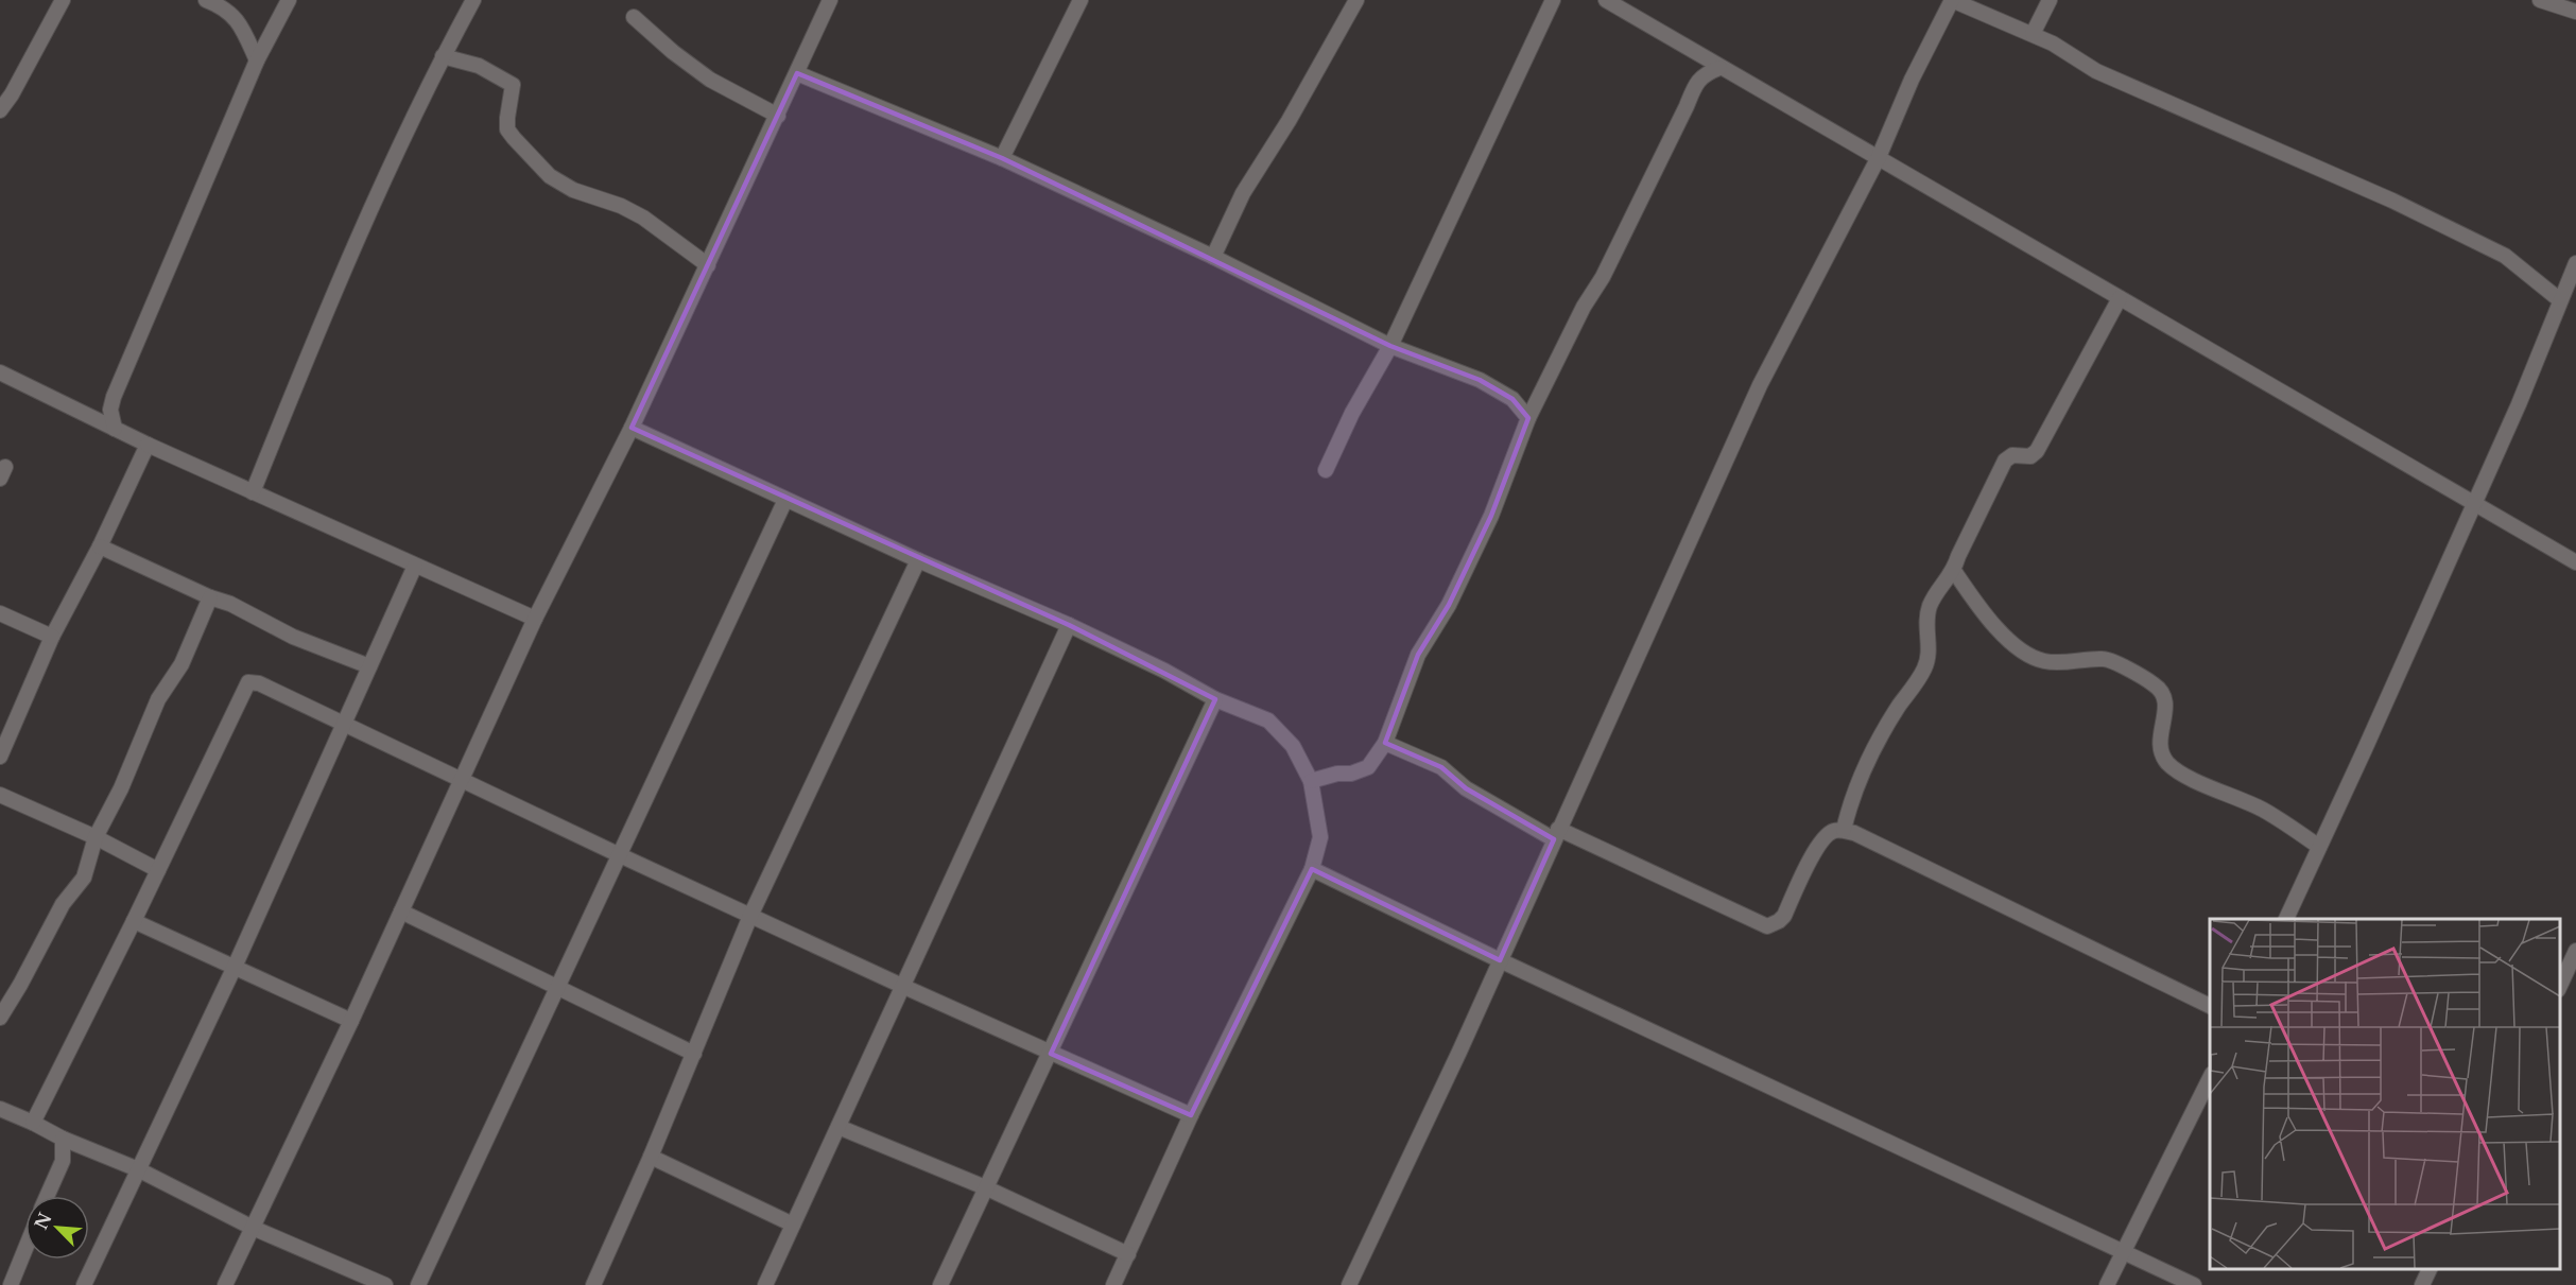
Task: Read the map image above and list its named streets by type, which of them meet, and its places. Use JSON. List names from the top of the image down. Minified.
{"north":"top left"}
